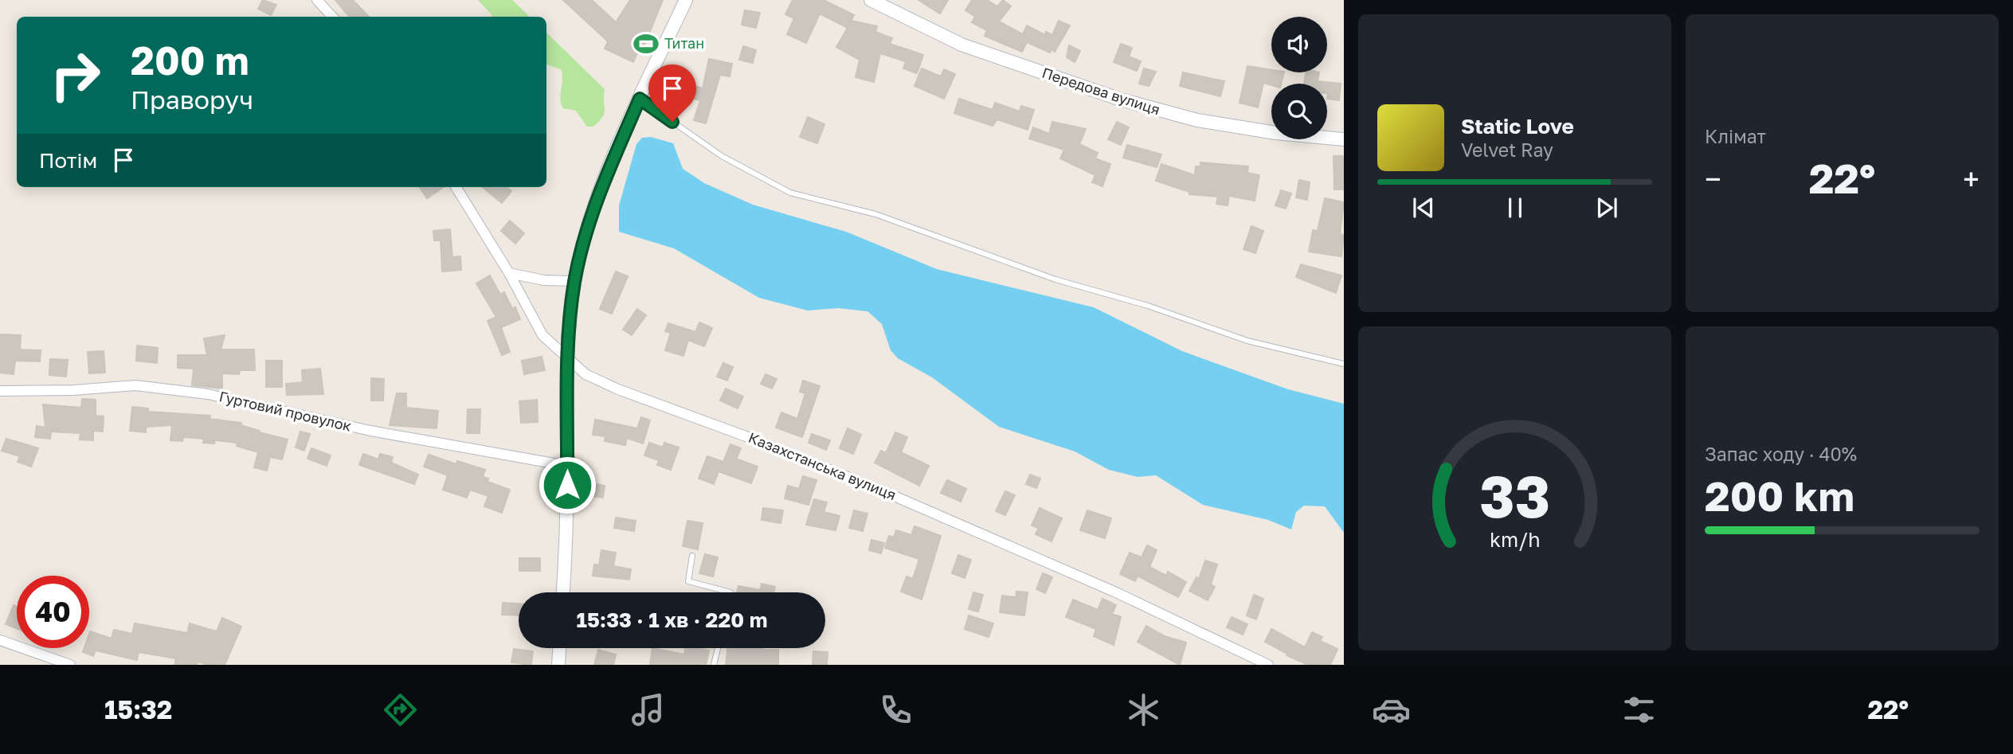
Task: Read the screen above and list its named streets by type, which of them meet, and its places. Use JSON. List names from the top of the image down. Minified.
{"streets":{"street":["Передова вулиця","Гуртовий провулок","Казахстанська вулиця"]},"places":{"sports":["Титан"]},"page":{"tile":["Клімат",["Запас ходу · 40%","200 km"]],"turn":["200 m","Праворуч"],"song":["Static Love","Velvet Ray"],"then":"Потім","heat":["−","22°","+"],"limit":"40","trip":"15:33 · 1 хв · 220 m","tabs":["15:32","22°"],"gauge":["33","km/h"]}}
